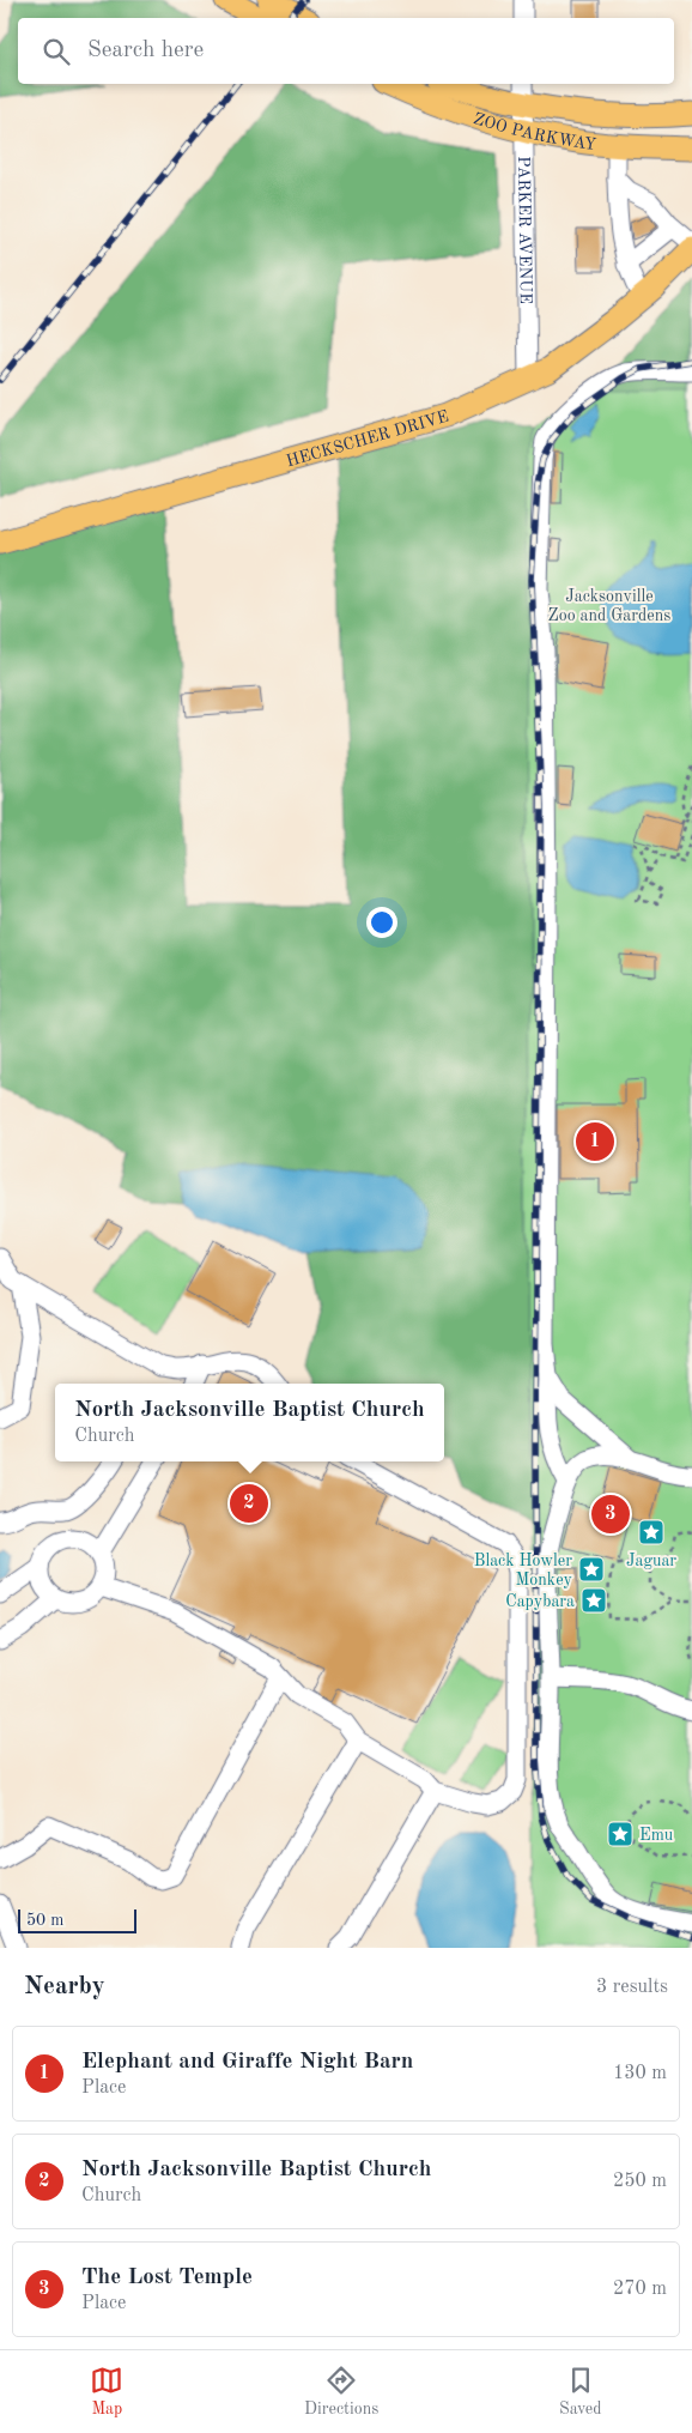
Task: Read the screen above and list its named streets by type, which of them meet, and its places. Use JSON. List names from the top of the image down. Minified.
{"streets":{"main road":["ZOO PARKWAY","HECKSCHER DRIVE"],"street":["PARKER AVENUE"]},"crossings":[["ZOO PARKWAY","PARKER AVENUE"],["PARKER AVENUE","HECKSCHER DRIVE"]],"parks":["Jacksonville Zoo and Gardens"],"places":{"place":["Jaguar","Black Howler Monkey","Capybara","Emu"]},"scale_bar":"50 m","page":{"search":"Search here","pins":["1","2","3"],"popup":["North Jacksonville Baptist Church","Church"],"scale":"50 m","heading":["Nearby","3 results"],"list":[{"mark":"1","name":"Elephant and Giraffe Night Barn","note":"Place","value":"130 m"},{"mark":"2","name":"North Jacksonville Baptist Church","note":"Church","value":"250 m"},{"mark":"3","name":"The Lost Temple","note":"Place","value":"270 m"}],"nav":["Map","Directions","Saved"]}}
